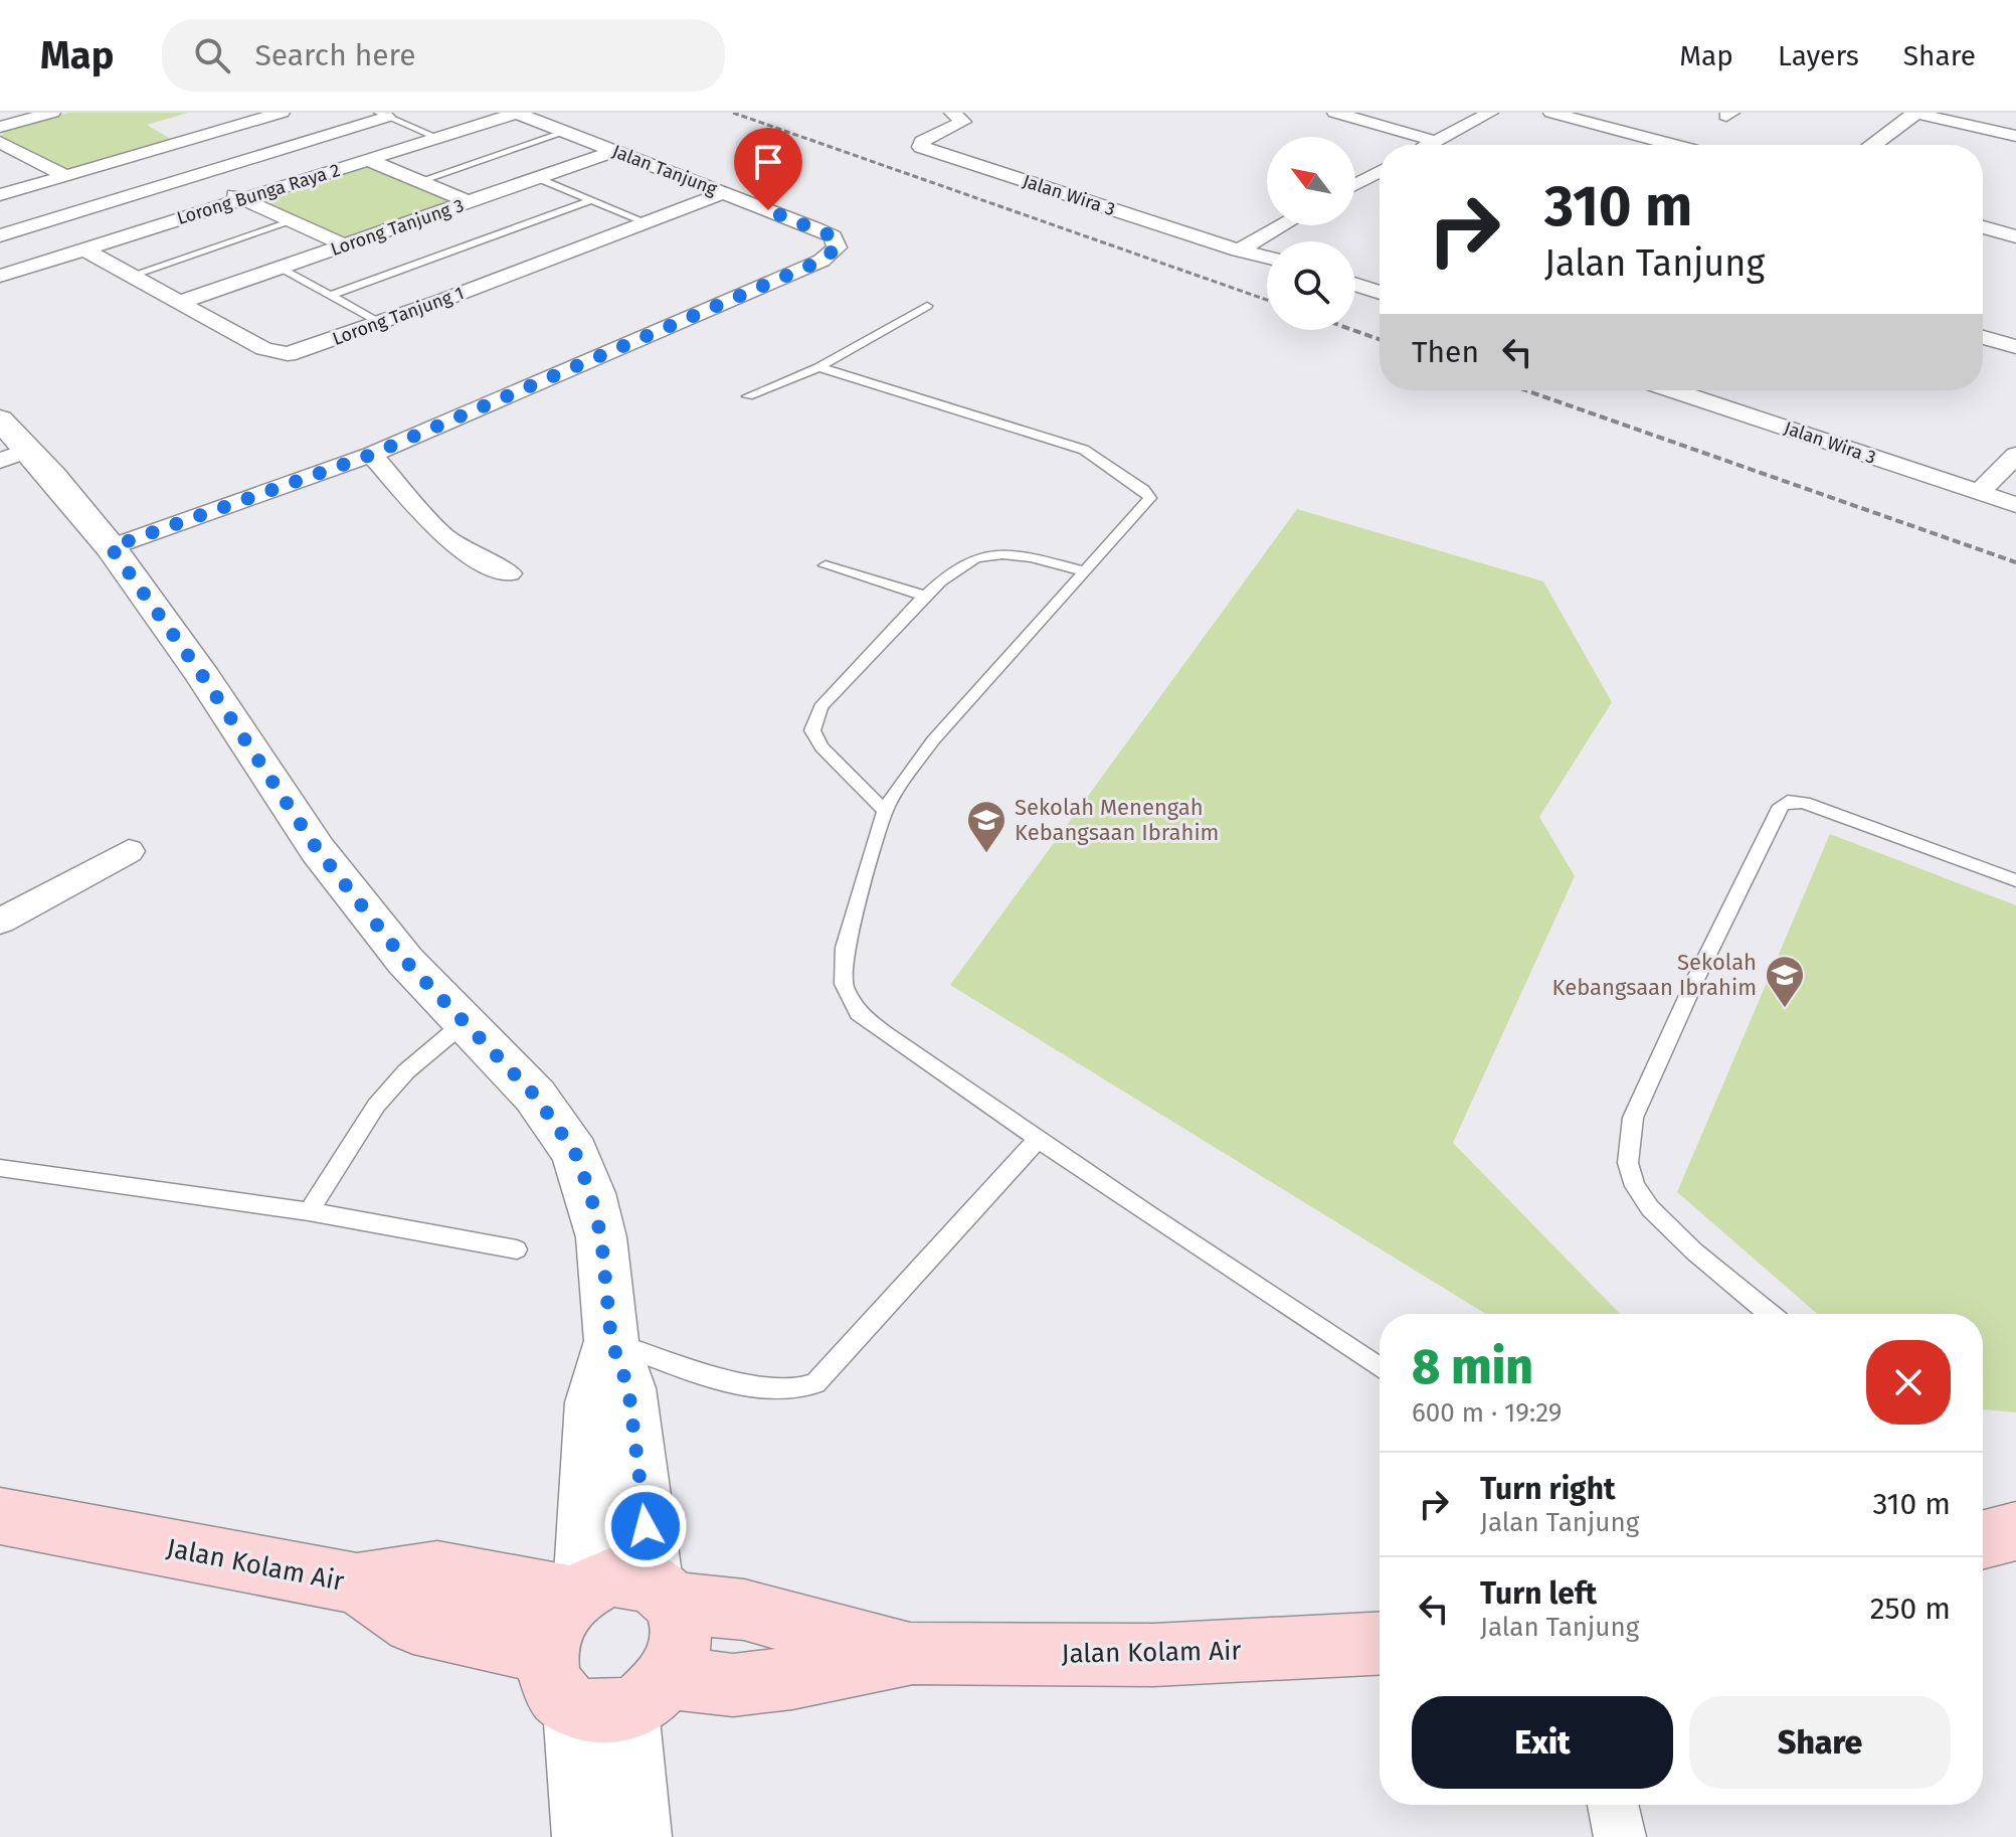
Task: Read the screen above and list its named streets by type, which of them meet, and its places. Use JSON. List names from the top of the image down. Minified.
{"streets":{"main road":["Jalan Kolam Air"],"street":["Jalan Tanjung","Lorong Bunga Raya 2","Jalan Wira 3","Lorong Tanjung 3","Lorong Tanjung 1"]},"crossings":[["Jalan Tanjung","Lorong Bunga Raya 2"],["Jalan Tanjung","Lorong Tanjung 3"],["Jalan Tanjung","Lorong Tanjung 1"],["Lorong Bunga Raya 2","Lorong Tanjung 1"],["Lorong Tanjung 3","Lorong Tanjung 1"]],"places":{"school or university":["Sekolah Menengah Kebangsaan Ibrahim","Sekolah Kebangsaan Ibrahim"]},"north":"top left","page":{"header":"Map","search":"Search here","nav":["Map","Layers","Share"],"turn":["310 m","Jalan Tanjung"],"then":"Then","heading":["8 min","600 m · 19:29"],"list":[{"name":"Turn right","note":"Jalan Tanjung","value":"310 m"},{"name":"Turn left","note":"Jalan Tanjung","value":"250 m"}],"buttons":["Exit","Share"]}}
